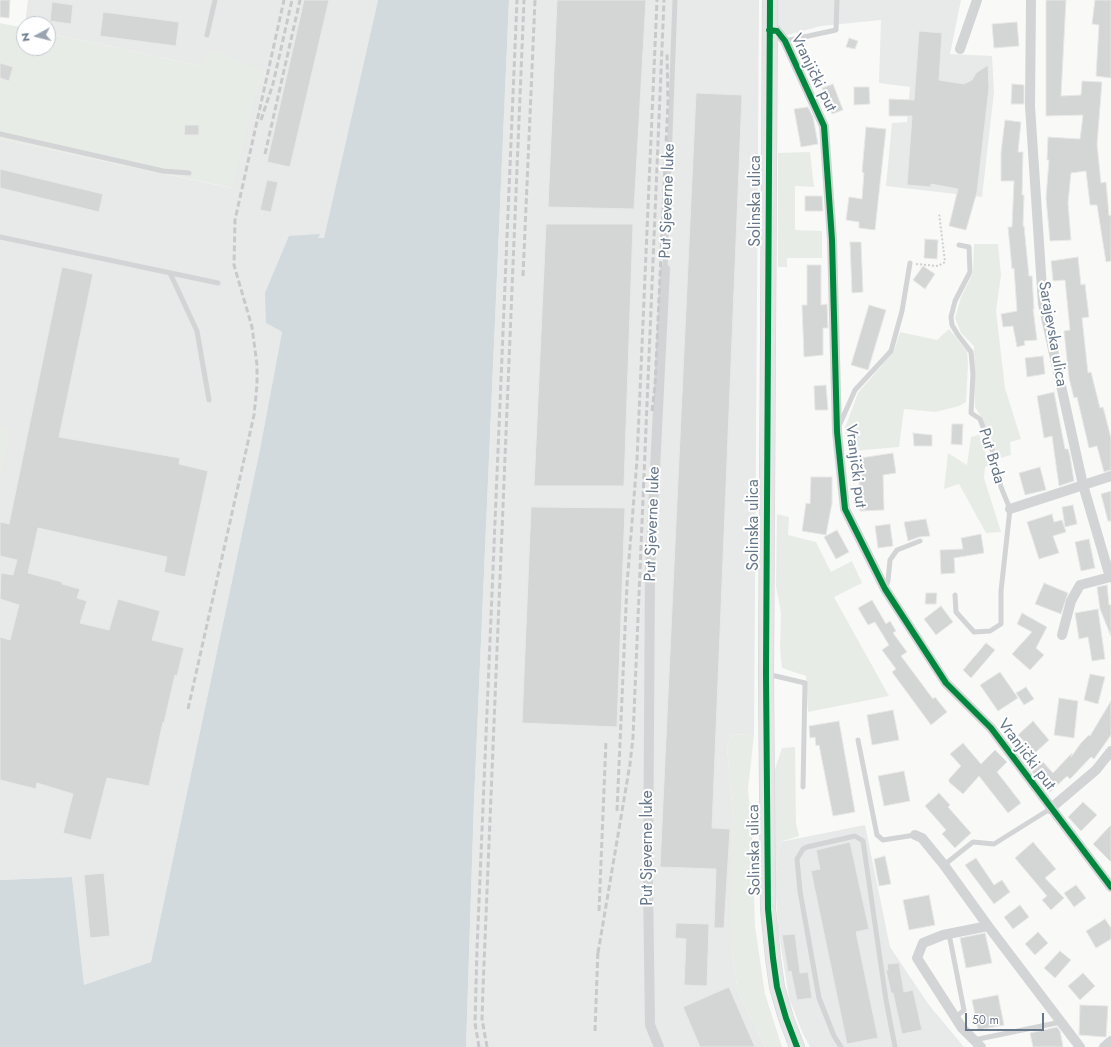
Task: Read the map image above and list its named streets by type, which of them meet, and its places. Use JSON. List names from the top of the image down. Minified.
{"streets":{"main road":["Solinska ulica"],"street":["Vranjički put","Put Sjeverne luke","Sarajevska ulica"],"lane":["Put Brda"]},"crossings":[["Vranjički put","Solinska ulica"]],"scale_bar":"50 m","north":"left"}
